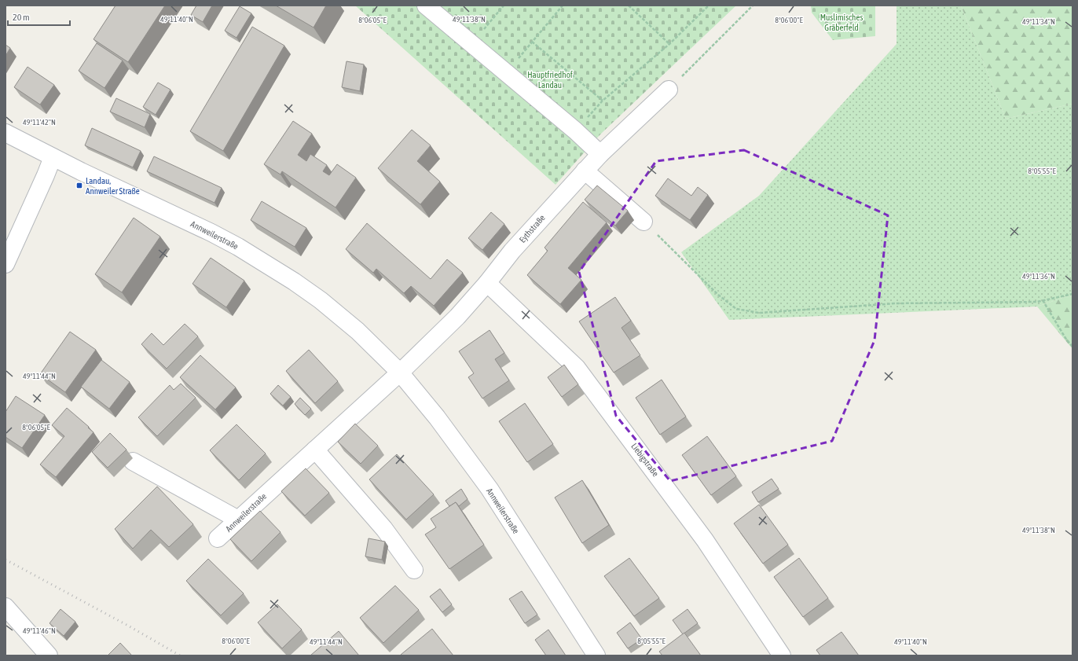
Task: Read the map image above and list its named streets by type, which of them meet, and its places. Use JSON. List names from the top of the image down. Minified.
{"streets":{"street":["Eythstraße","Annweilerstraße","Liebigstraße"]},"crossings":[["Eythstraße","Annweilerstraße"],["Eythstraße","Liebigstraße"]],"parks":["Muslimisches Gräberfeld","Hauptfriedhof Landau"],"places":{"transit":["Landau, Annweiler Straße"]},"scale_bar":"20 m","coordinates":["49°11'40\"N","49°11'38\"N","8°06'05\"E","8°06'00\"E","49°11'34\"N","49°11'42\"N","8°05'55\"E","49°11'36\"N","49°11'44\"N","49°11'46\"N"]}
